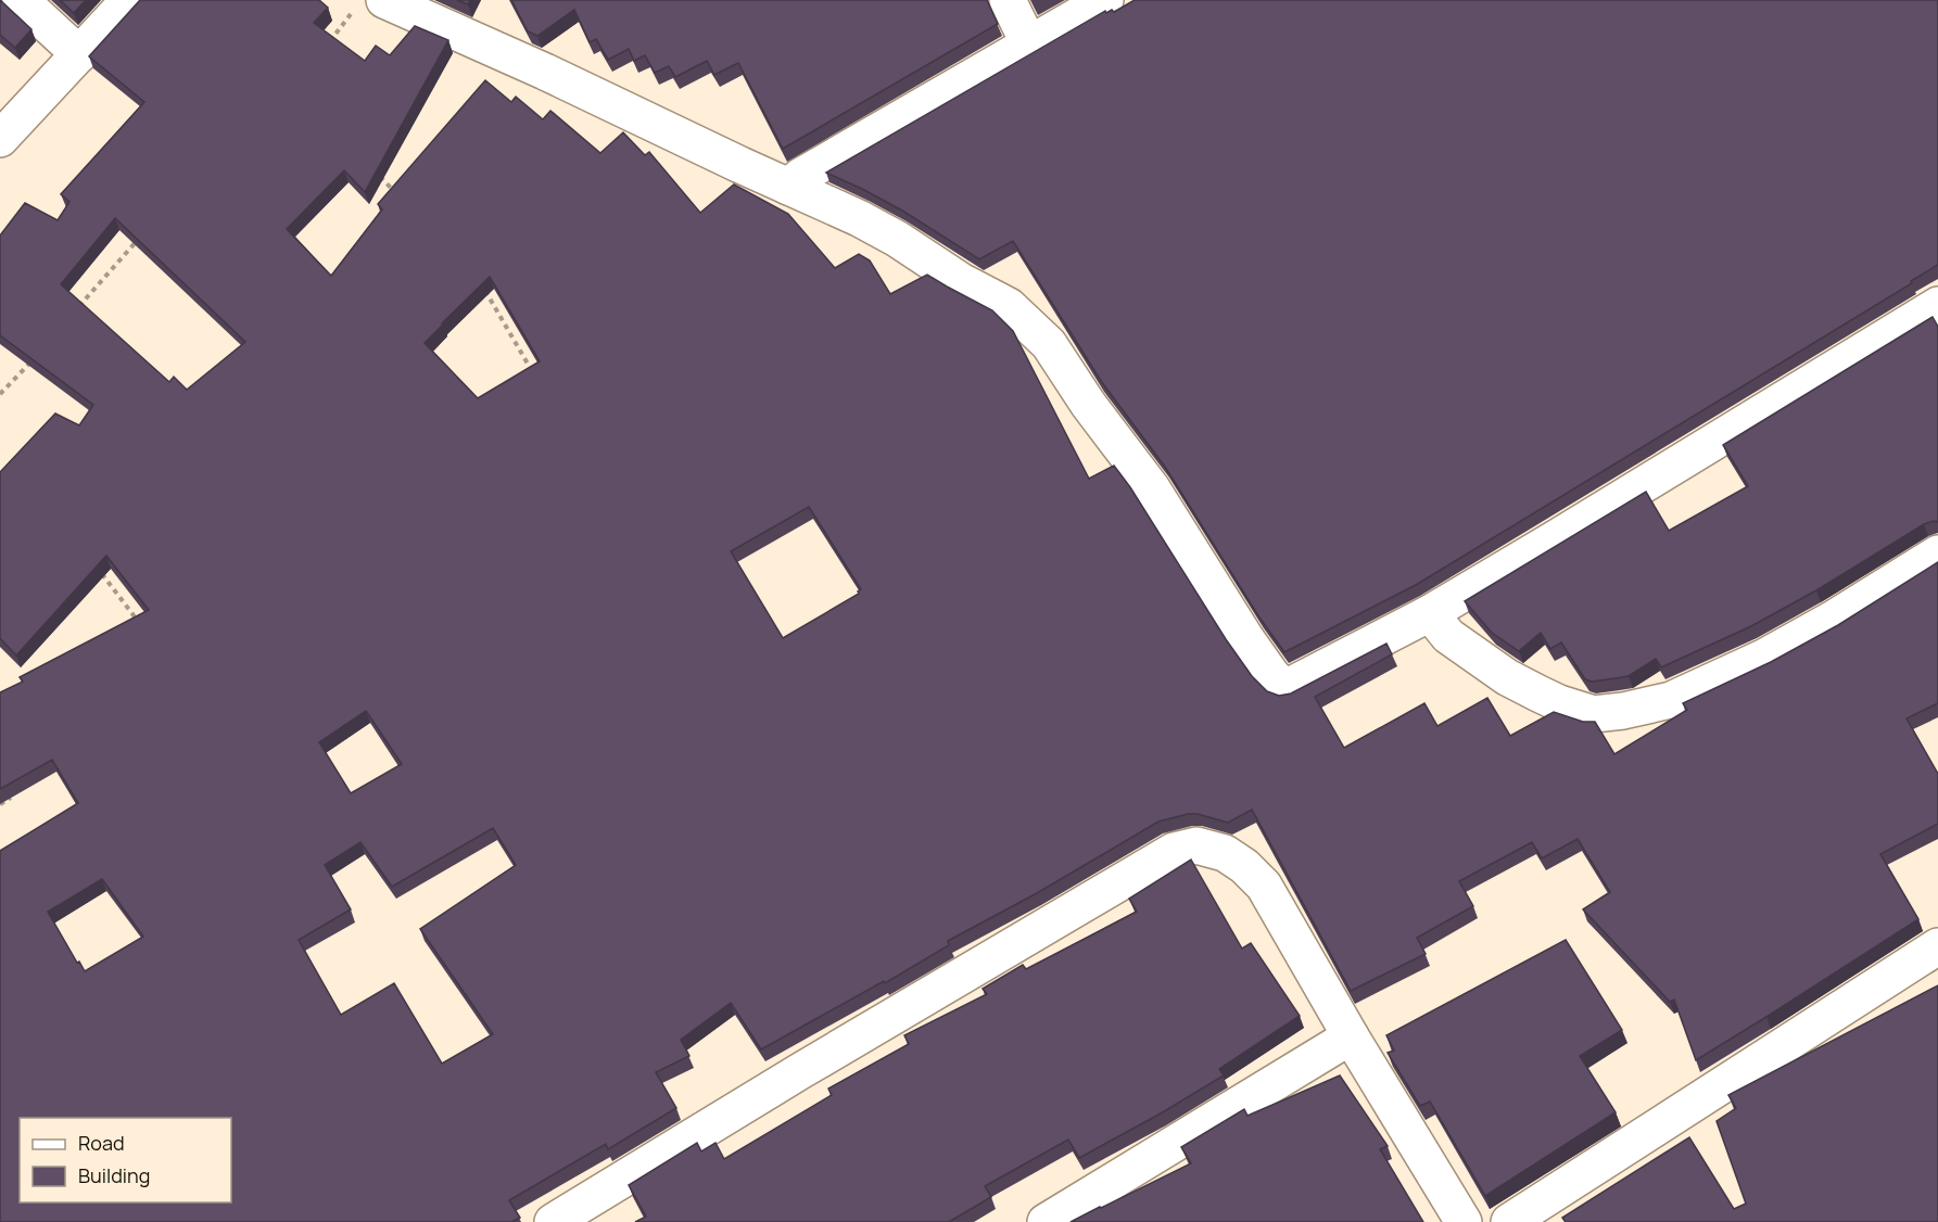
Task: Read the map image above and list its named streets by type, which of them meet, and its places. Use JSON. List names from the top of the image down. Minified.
{"legend":["Road","Building"]}
